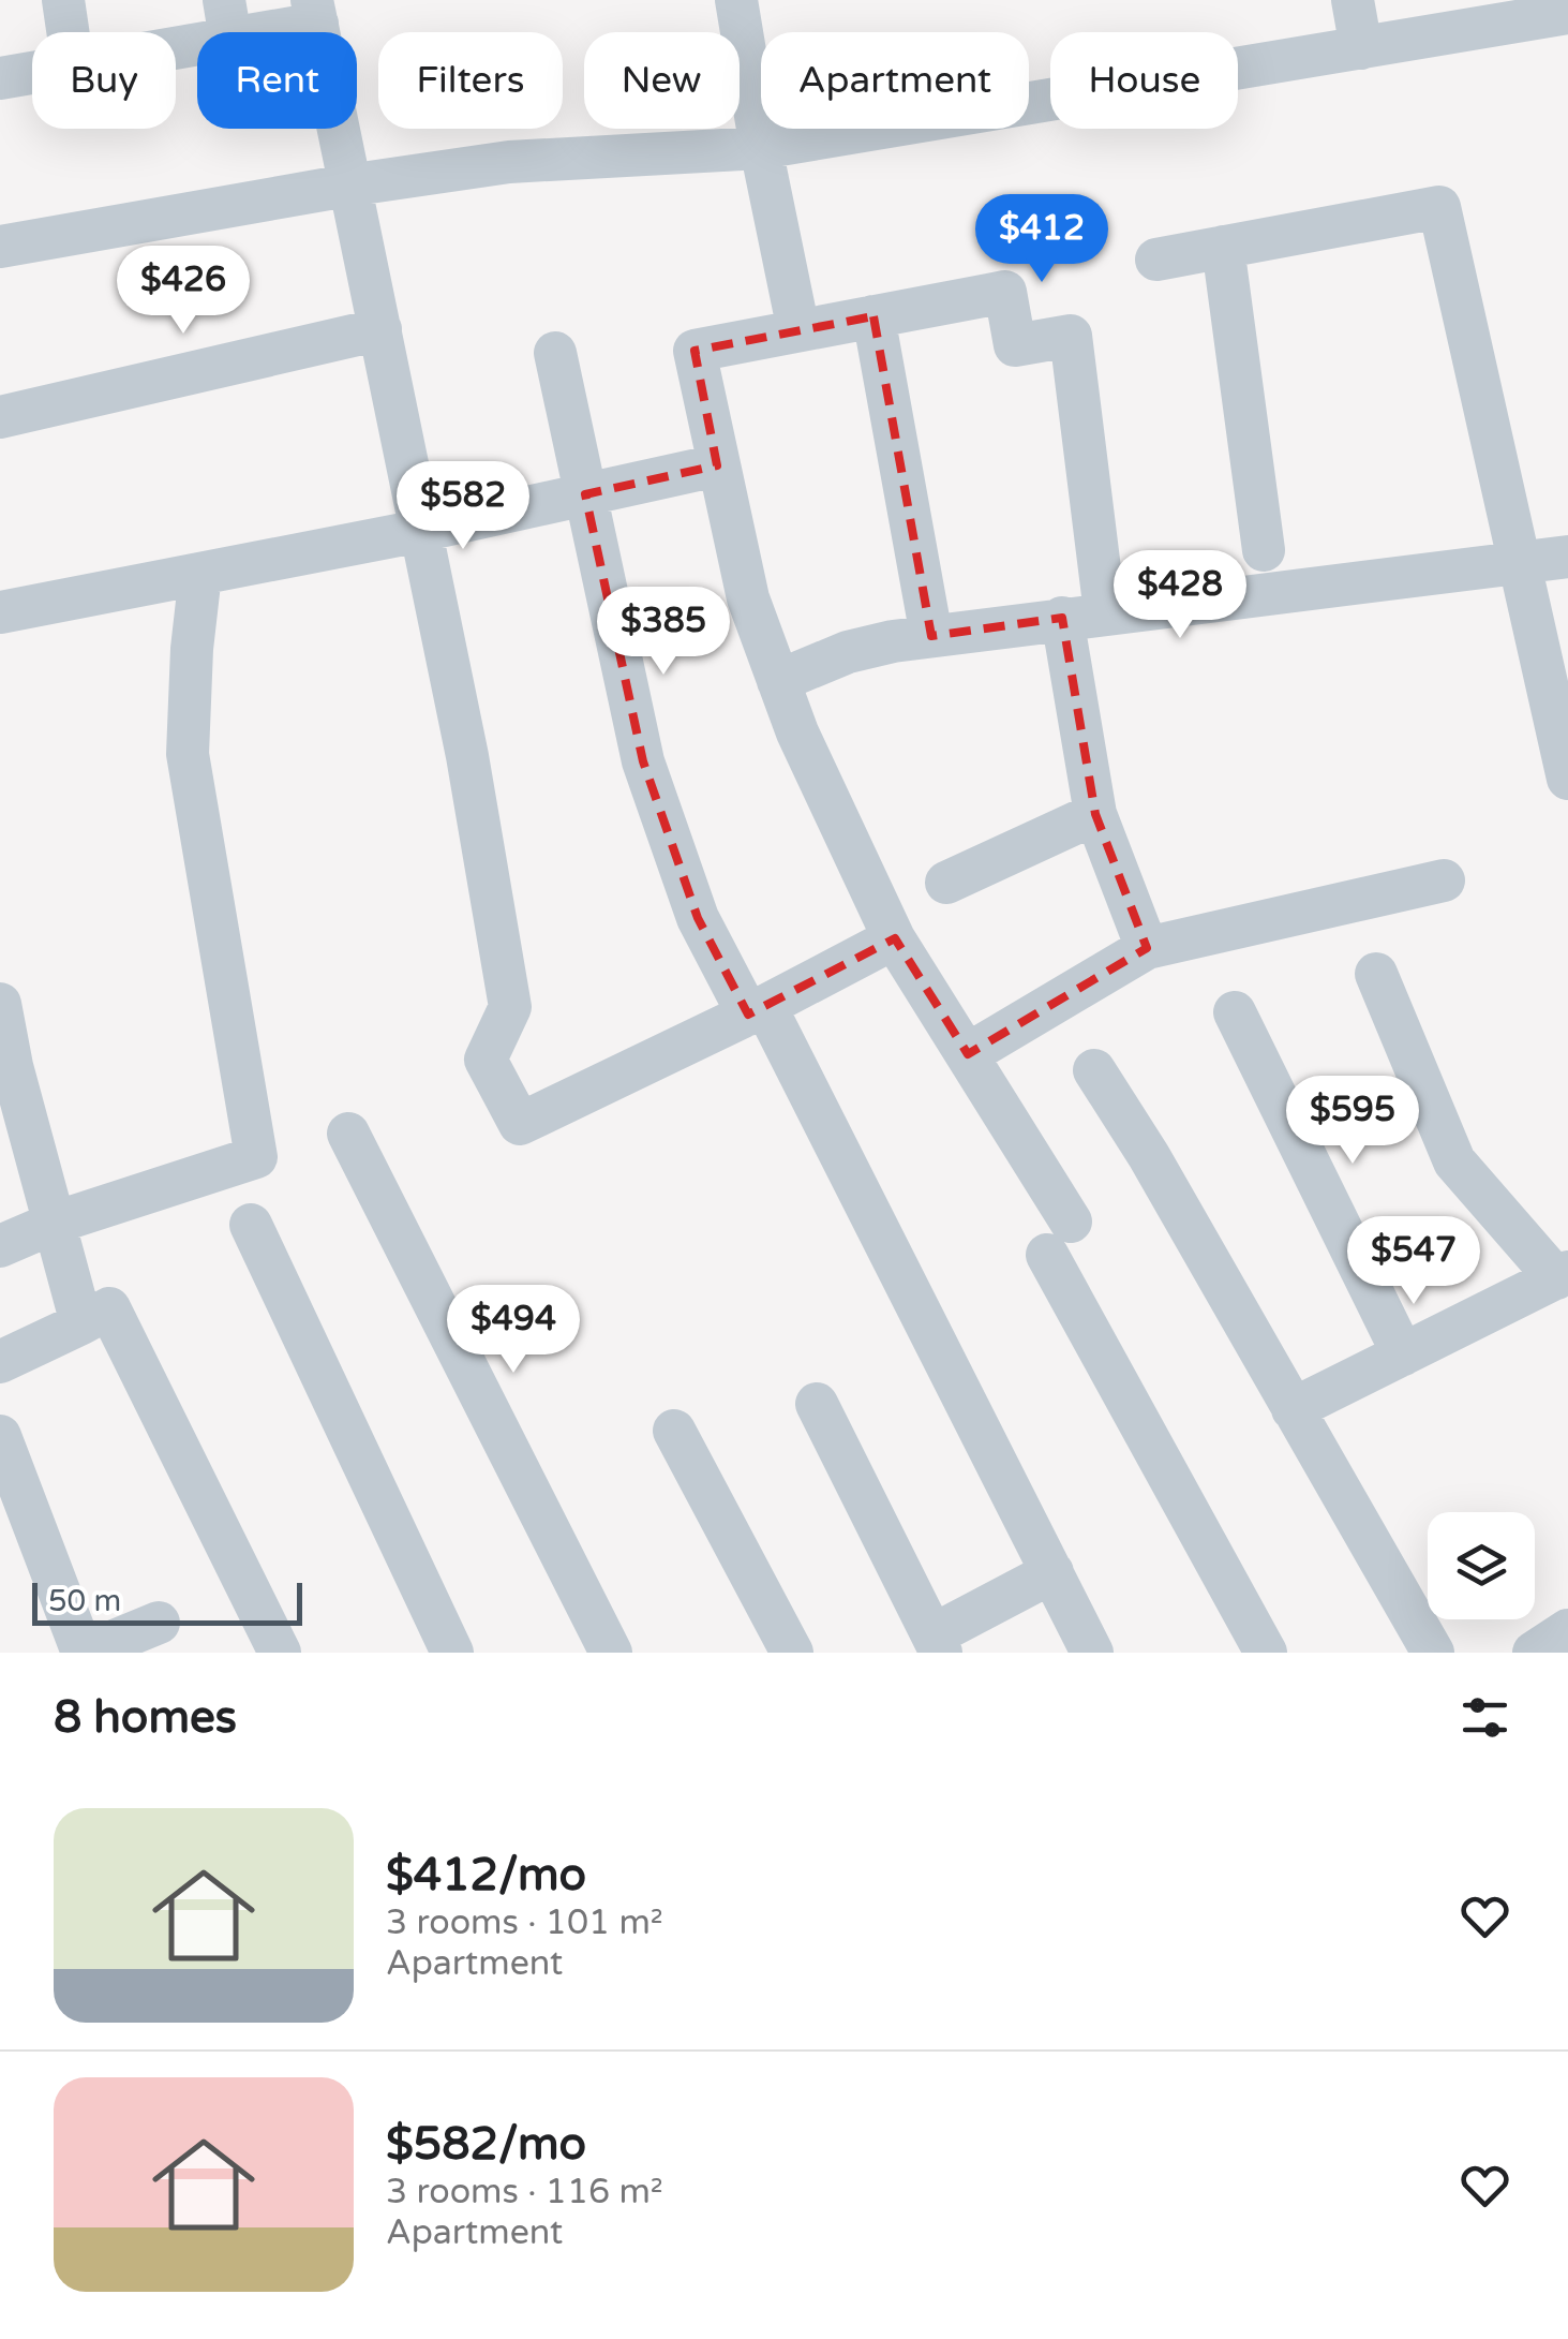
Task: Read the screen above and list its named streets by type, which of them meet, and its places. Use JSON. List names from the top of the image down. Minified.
{"scale_bar":"50 m","page":{"chip":["Buy","Rent","Filters","New","Apartment","House"],"price":["$412","$426","$582","$428","$385","$595","$547","$494"],"scale":"50 m","heading":"8 homes","list":[{"name":"$412/mo","note":"3 rooms · 101 m² · Apartment"},{"name":"$582/mo","note":"3 rooms · 116 m² · Apartment"}]}}
